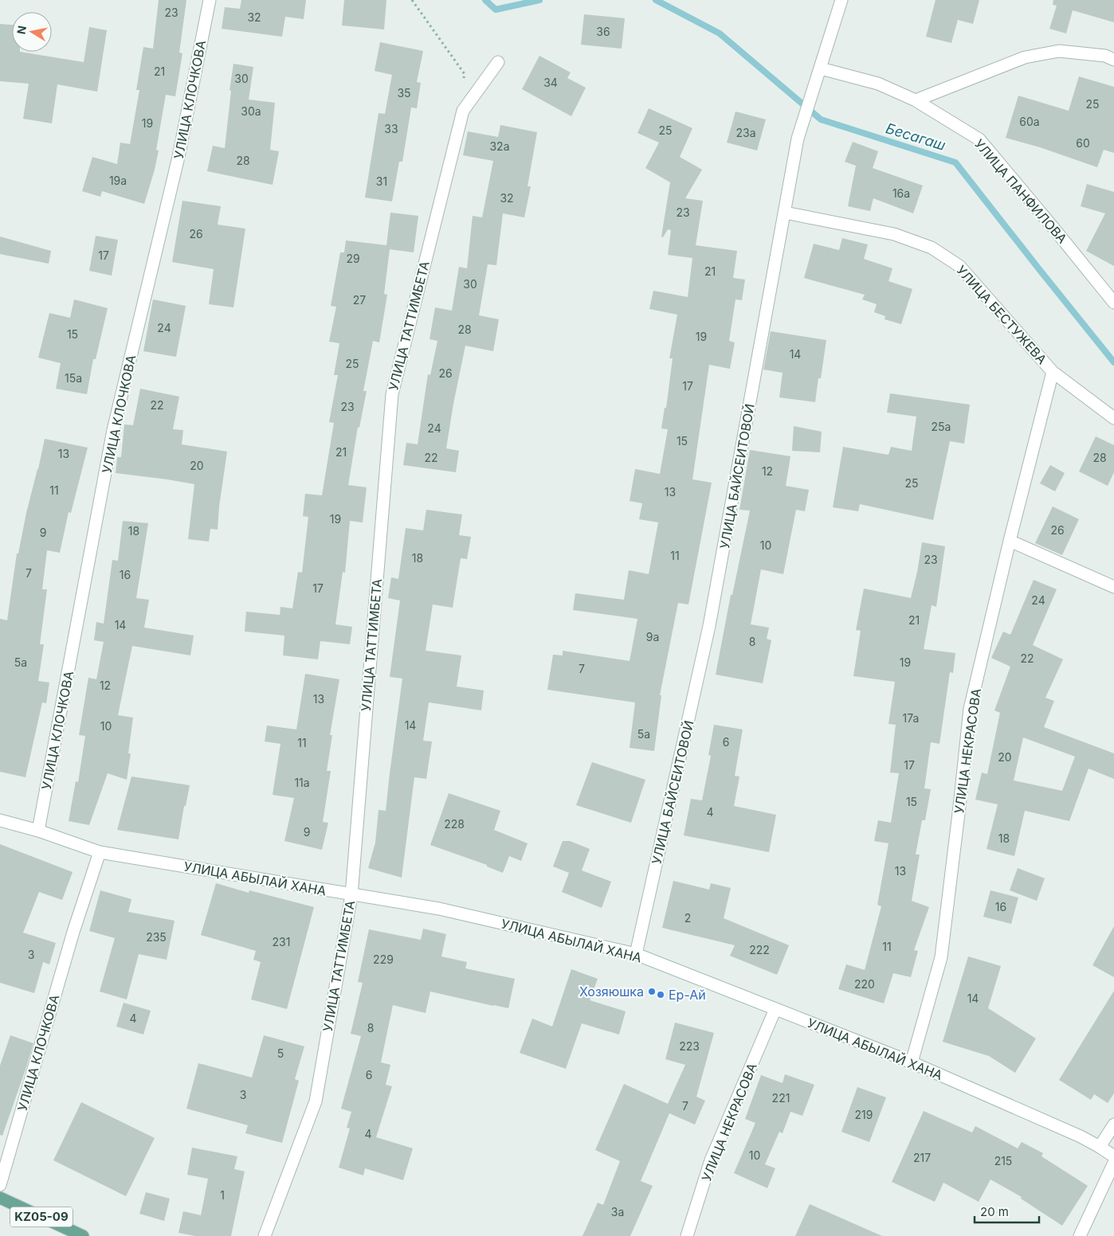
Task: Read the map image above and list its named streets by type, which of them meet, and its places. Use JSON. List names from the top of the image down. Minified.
{"streets":{"main road":["KZ05-09"],"street":["УЛИЦА КЛОЧКОВА","УЛИЦА ПАНФИЛОВА","УЛИЦА БЕСТУЖЕВА","УЛИЦА ТАТТИМБЕТА","УЛИЦА БАЙСЕИТОВОЙ","УЛИЦА НЕКРАСОВА","УЛИЦА АБЫЛАЙ ХАНА"]},"crossings":[["УЛИЦА КЛОЧКОВА","УЛИЦА АБЫЛАЙ ХАНА"],["УЛИЦА ПАНФИЛОВА","УЛИЦА БАЙСЕИТОВОЙ"],["УЛИЦА БЕСТУЖЕВА","УЛИЦА БАЙСЕИТОВОЙ"],["УЛИЦА БЕСТУЖЕВА","УЛИЦА НЕКРАСОВА"],["УЛИЦА ТАТТИМБЕТА","УЛИЦА АБЫЛАЙ ХАНА"],["УЛИЦА БАЙСЕИТОВОЙ","УЛИЦА АБЫЛАЙ ХАНА"],["УЛИЦА НЕКРАСОВА","УЛИЦА АБЫЛАЙ ХАНА"]],"water":["Бесагаш"],"places":["Хозяюшка","Ер-Ай"],"house_numbers":["23","32","36","21","30","34","35","25","30а","60а","19","33","25","23а","60","32а","28","19а","31","16а","32","23","26","17","29","21","30","27","24","28","15","19","14","25","26","15а","17","22","23","25а","24","15","21","13","22","28","20","12","25","11","13","19","26","18","9","10","11","18","23","7","16","17","24","21","14","9а","8","22","5а","19","7","12","13","17а","14","10","5а","6","11","20","17","11а","15","4","228","9","18","13","16","2","235","231","11","222","3","229","220","14","4","8","223","5","6","3","221","7","219","4","10","217","215","1","3а"],"scale_bar":"20 m","north":"left"}
